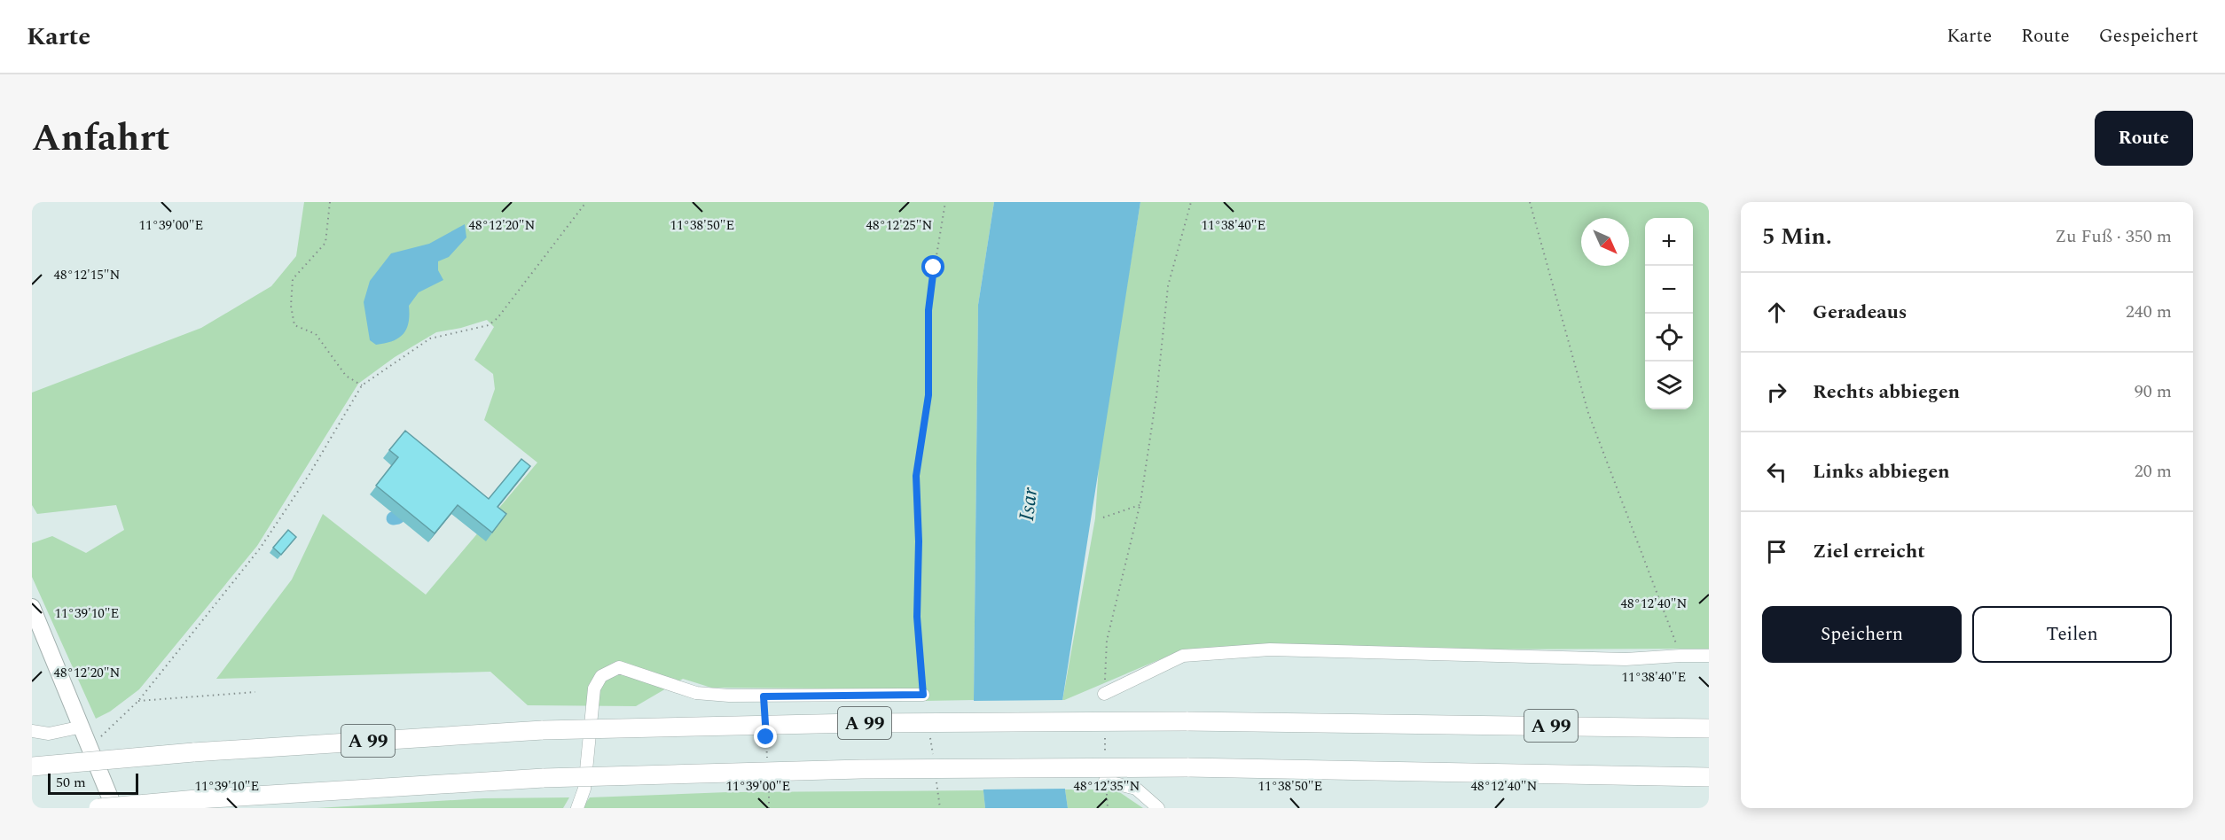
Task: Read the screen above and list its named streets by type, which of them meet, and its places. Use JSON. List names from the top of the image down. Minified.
{"streets":{"highway":["A 99"]},"water":["Isar"],"scale_bar":"50 m","north":"bottom right","page":{"header":"Karte","nav":["Karte","Route","Gespeichert"],"title":"Anfahrt","buttons":["Route",["Speichern","Teilen"]],"heading":["5 Min.","Zu Fuß · 350 m"],"map_buttons":["+","−"],"list":[["Geradeaus","240 m"],["Rechts abbiegen","90 m"],["Links abbiegen","20 m"],"Ziel erreicht"],"scale":"50 m"},"coordinates":["11°39'00\"E","48°12'20\"N","11°38'50\"E","48°12'25\"N","11°38'40\"E","48°12'15\"N","48°12'40\"N","11°39'10\"E","48°12'35\"N"]}
